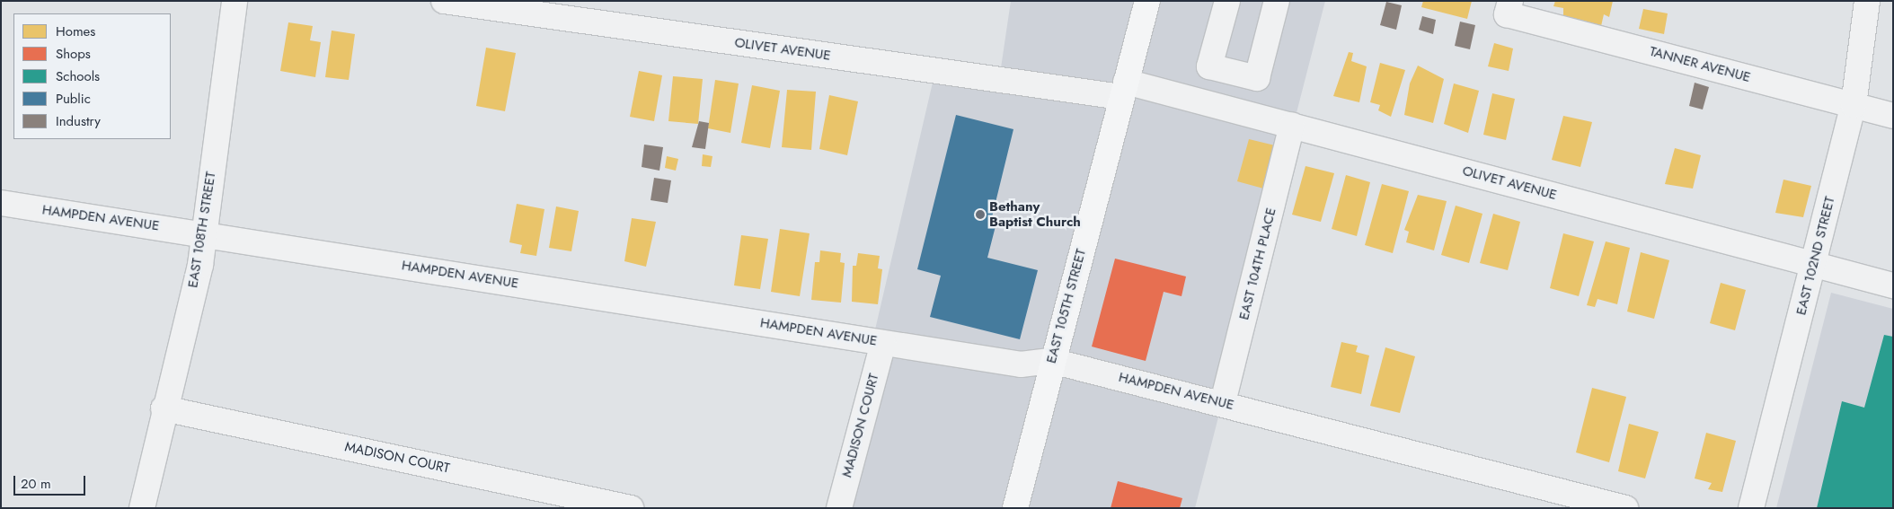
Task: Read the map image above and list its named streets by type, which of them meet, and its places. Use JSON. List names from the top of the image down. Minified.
{"streets":{"main road":["EAST 105TH STREET"],"street":["OLIVET AVENUE","TANNER AVENUE","HAMPDEN AVENUE","EAST 108TH STREET","EAST 102ND STREET","EAST 104TH PLACE","MADISON COURT"]},"crossings":[["OLIVET AVENUE","EAST 102ND STREET"],["OLIVET AVENUE","EAST 104TH PLACE"],["OLIVET AVENUE","EAST 105TH STREET"],["TANNER AVENUE","EAST 102ND STREET"],["HAMPDEN AVENUE","EAST 108TH STREET"],["HAMPDEN AVENUE","EAST 104TH PLACE"],["HAMPDEN AVENUE","EAST 105TH STREET"],["HAMPDEN AVENUE","MADISON COURT"],["EAST 108TH STREET","MADISON COURT"]],"places":["Bethany Baptist Church"],"legend":["Homes","Shops","Schools","Public","Industry"],"scale_bar":"20 m"}
